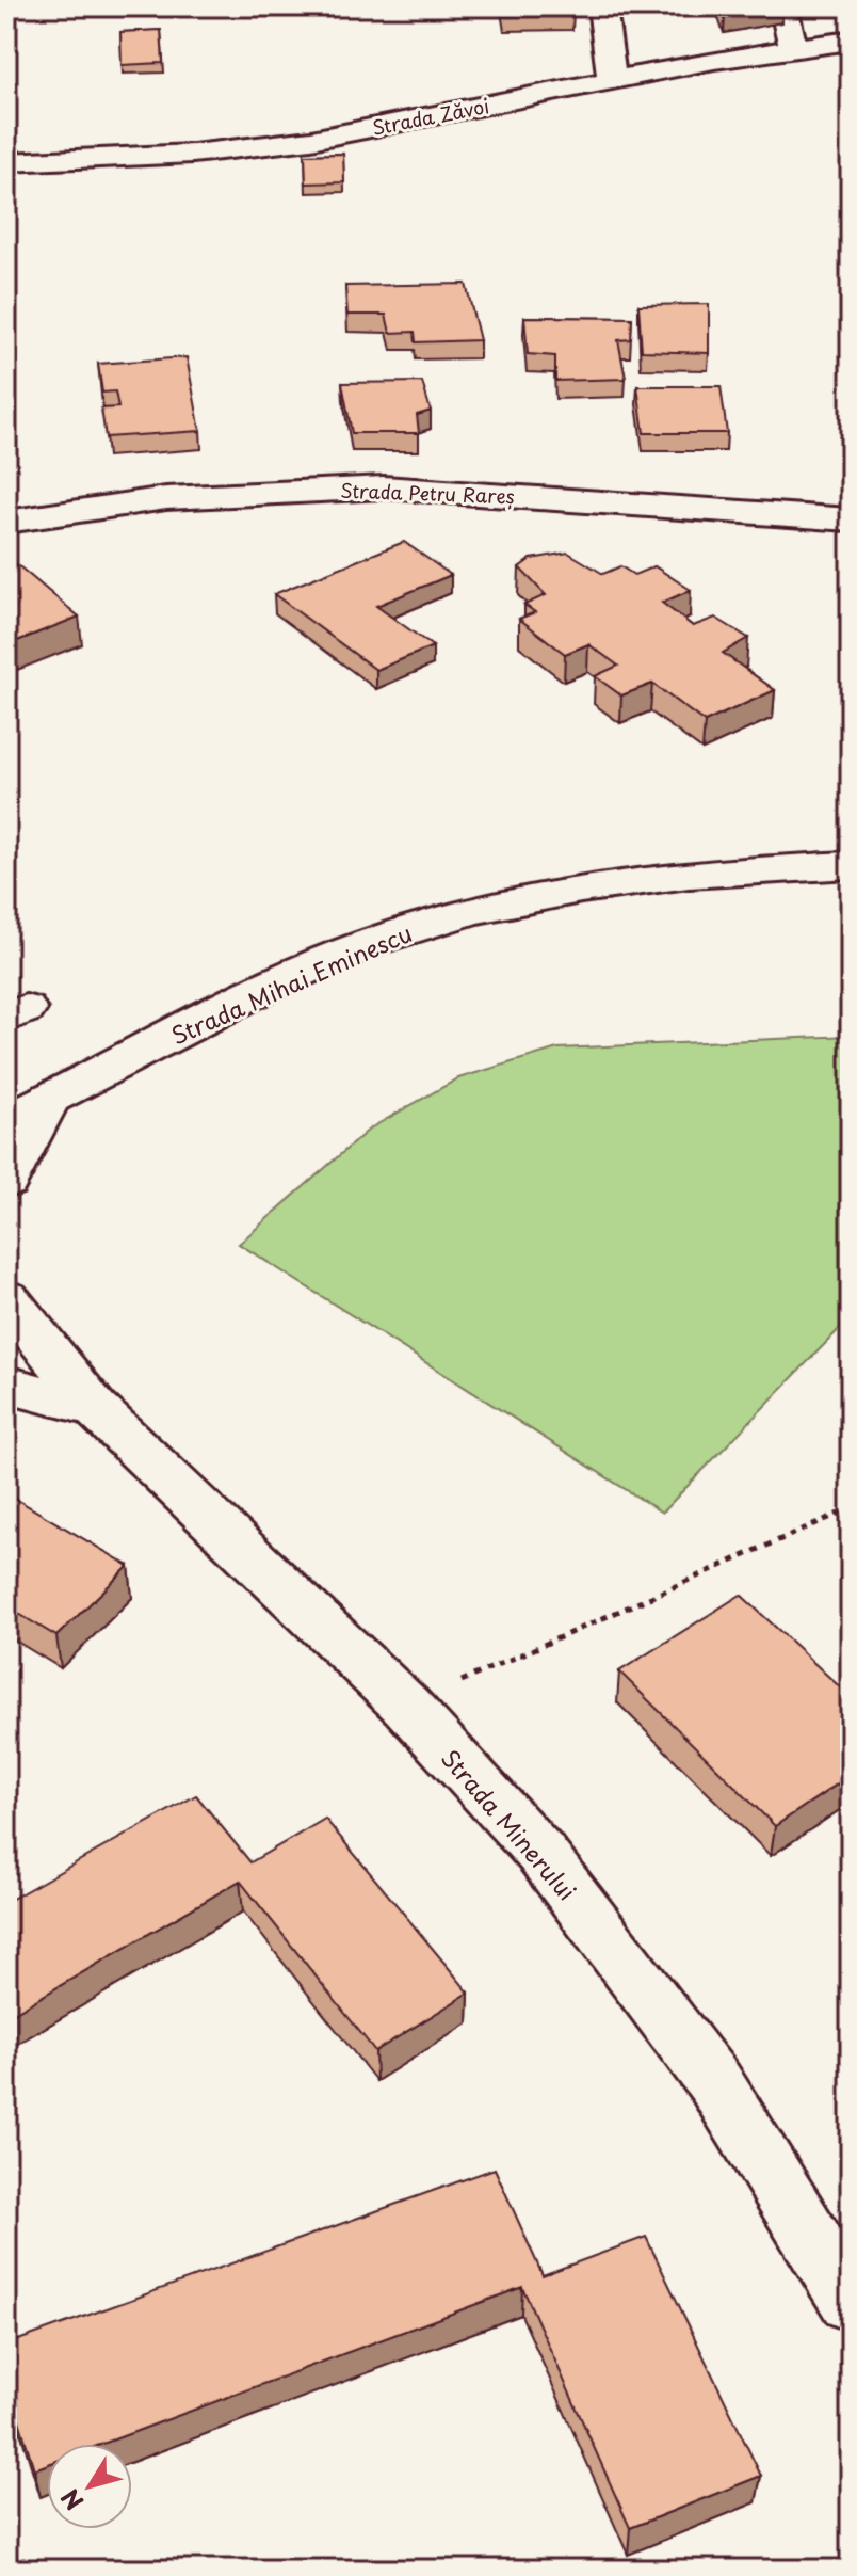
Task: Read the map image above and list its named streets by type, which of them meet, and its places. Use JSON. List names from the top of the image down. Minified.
{"streets":{"street":["Strada Zăvoi","Strada Petru Rareș","Strada Mihai Eminescu","Strada Minerului"]},"north":"bottom left"}
